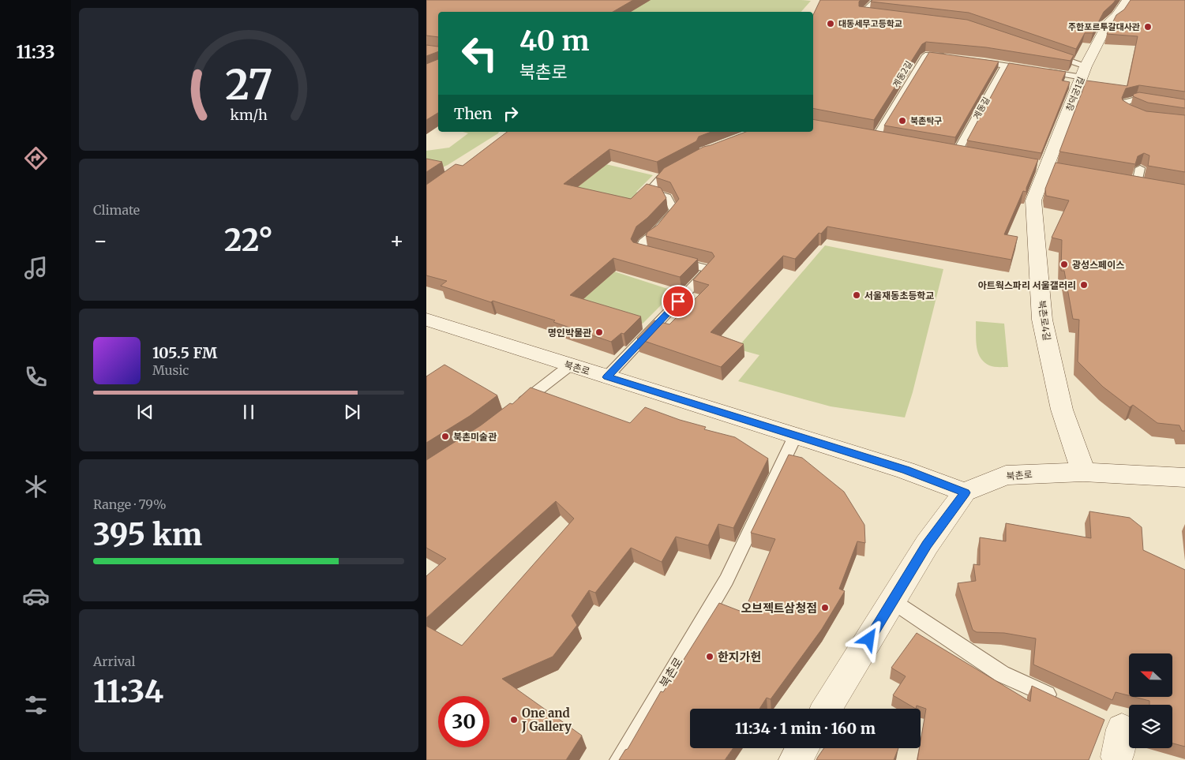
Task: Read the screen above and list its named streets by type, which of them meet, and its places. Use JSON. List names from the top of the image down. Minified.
{"streets":{"street":["창덕궁1길","북촌로4길","북촌로"],"lane":["계동2길","계동길"]},"crossings":[["창덕궁1길","북촌로4길"],["북촌로4길","북촌로"]],"places":["대동세무고등학교","주한포르투갈대사관","북촌탁구","광성스페이스","아트웍스파리 서울갤러리","서울재동초등학교","명인박물관","북촌미술관","오브젝트삼청점","한지가헌","One and J Gallery"],"north":"left","page":{"tabs":"11:33","turn":["40 m","북촌로"],"then":"Then","tile":["Climate",["Range · 79%","395 km"],["Arrival","11:34"]],"heat":["−","22°","+"],"song":["105.5 FM","Music"],"limit":"30","trip":"11:34 · 1 min · 160 m","gauge":["27","km/h"]}}
